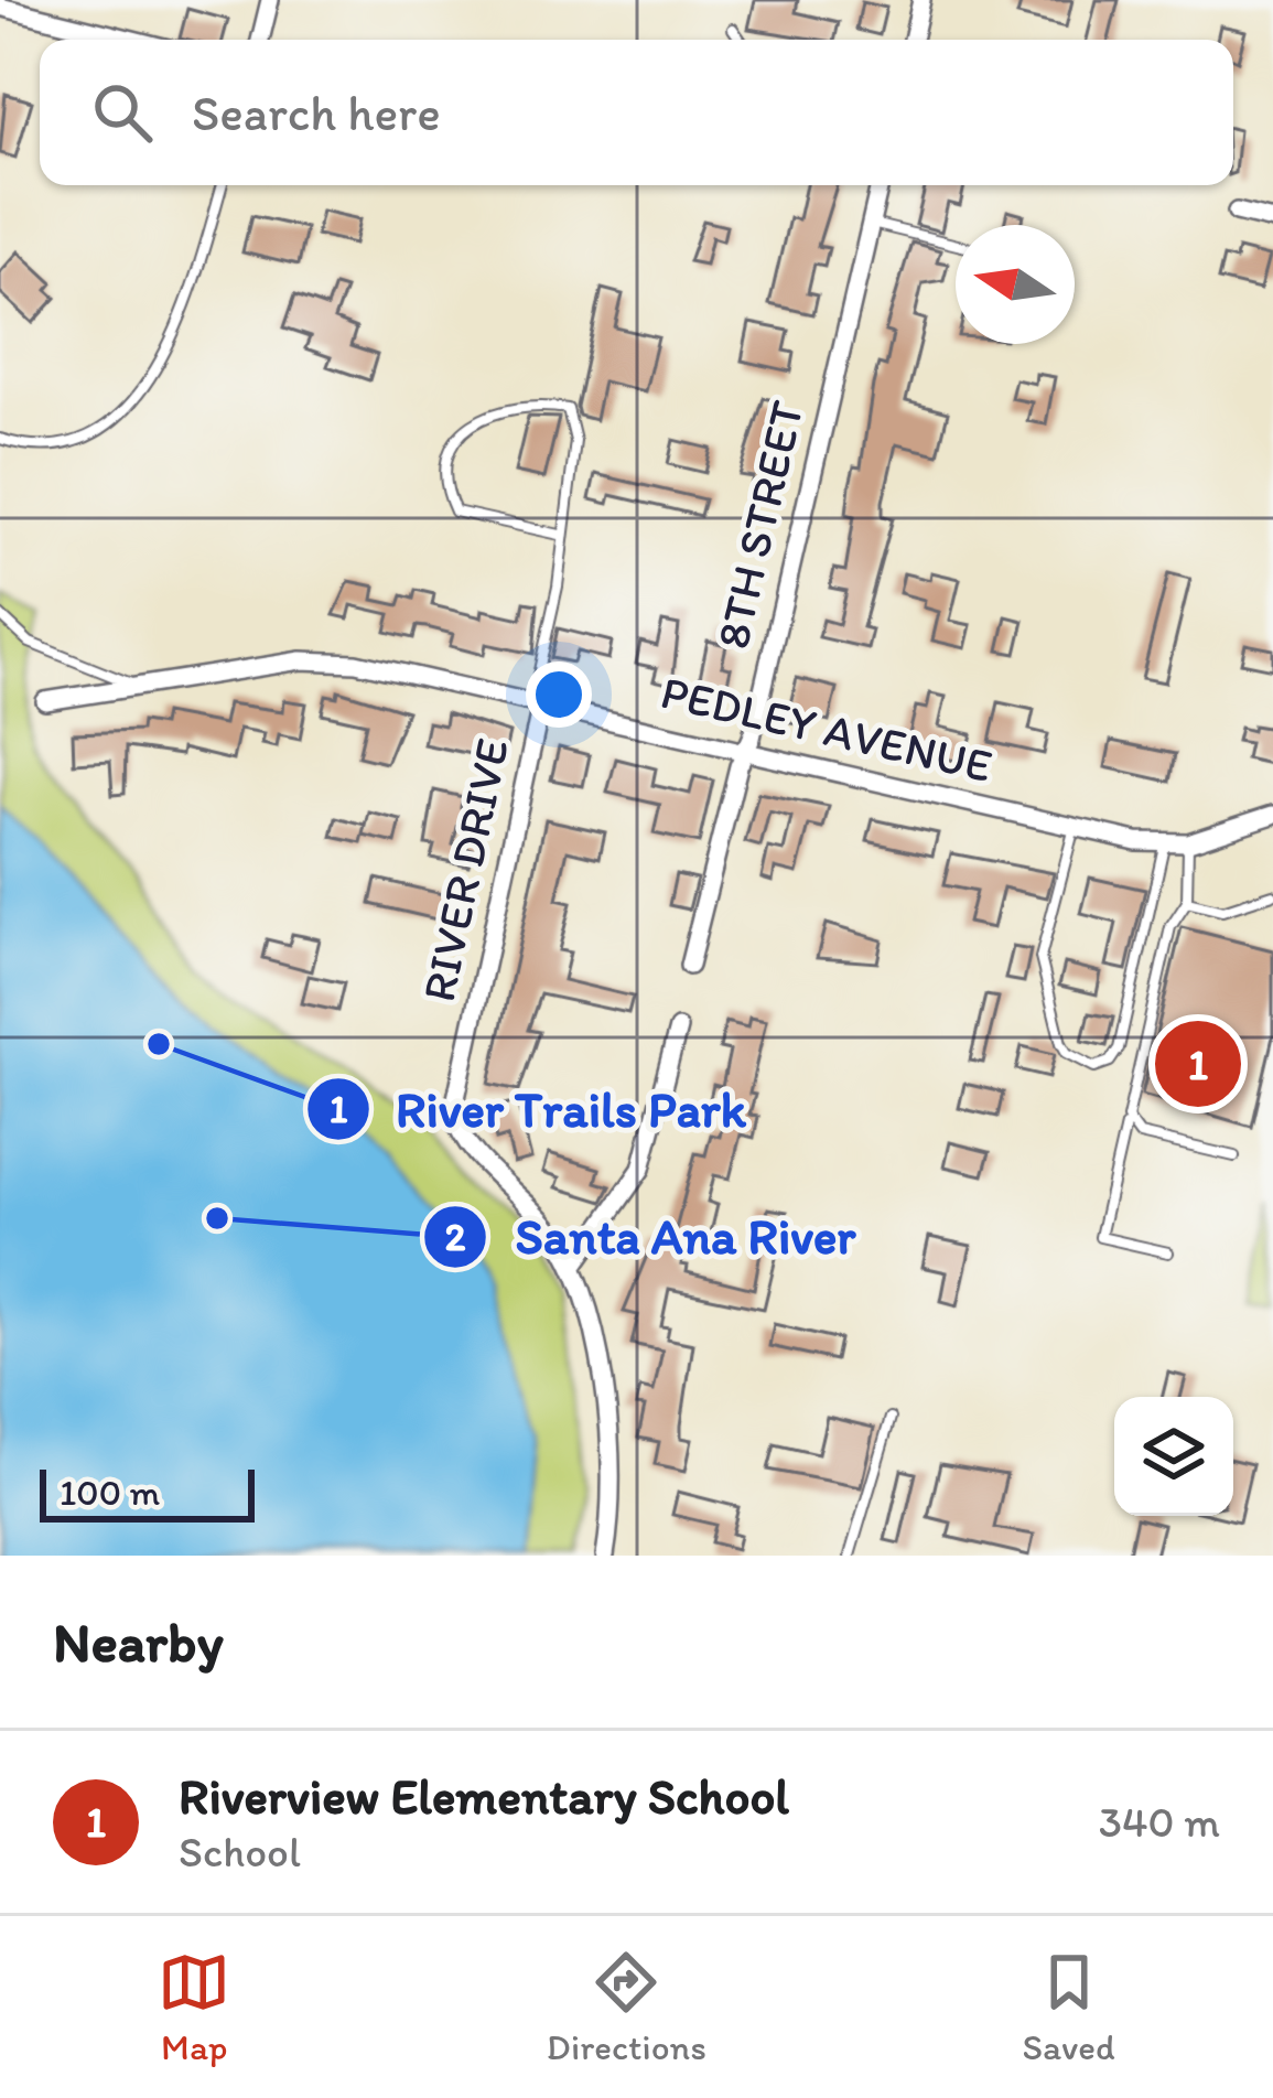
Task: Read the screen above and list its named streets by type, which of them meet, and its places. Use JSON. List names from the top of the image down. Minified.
{"streets":{"street":["8TH STREET","PEDLEY AVENUE","RIVER DRIVE"]},"crossings":[["8TH STREET","PEDLEY AVENUE"],["PEDLEY AVENUE","RIVER DRIVE"]],"places":["River Trails Park","Santa Ana River"],"scale_bar":"100 m","north":"left","page":{"search":"Search here","pins":"1","scale":"100 m","heading":"Nearby","list":[{"mark":"1","name":"Riverview Elementary School","note":"School","value":"340 m"}],"nav":["Map","Directions","Saved"]}}
